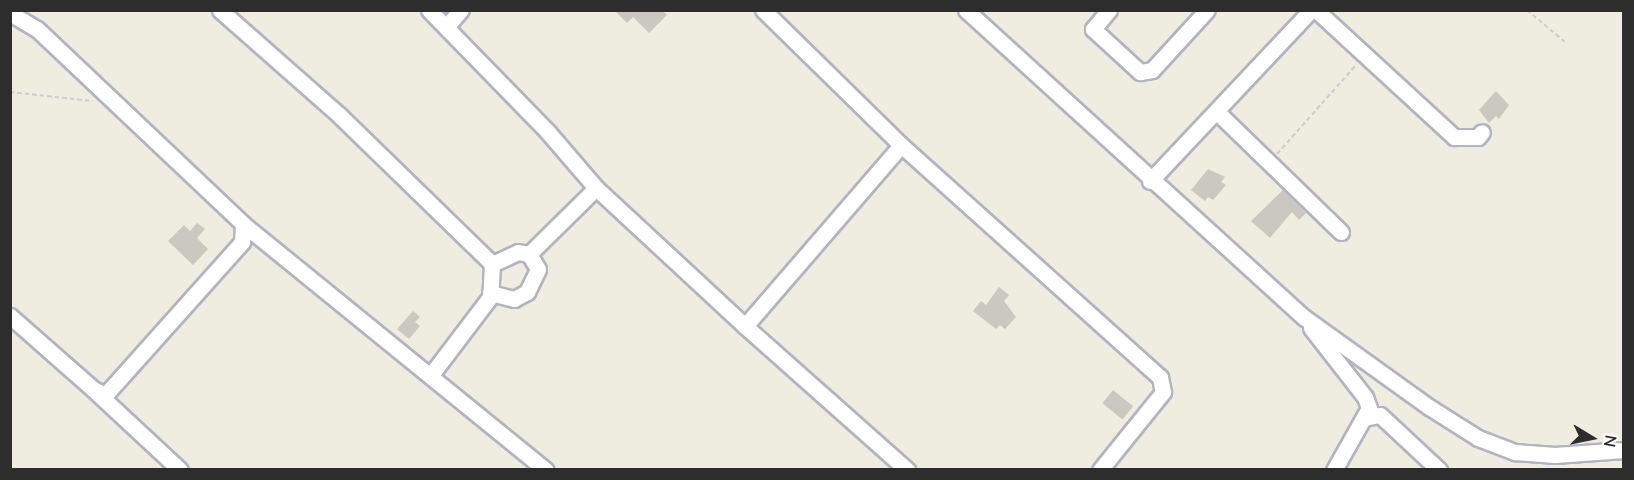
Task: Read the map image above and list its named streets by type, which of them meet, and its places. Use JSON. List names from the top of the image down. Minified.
{"north":"right"}
